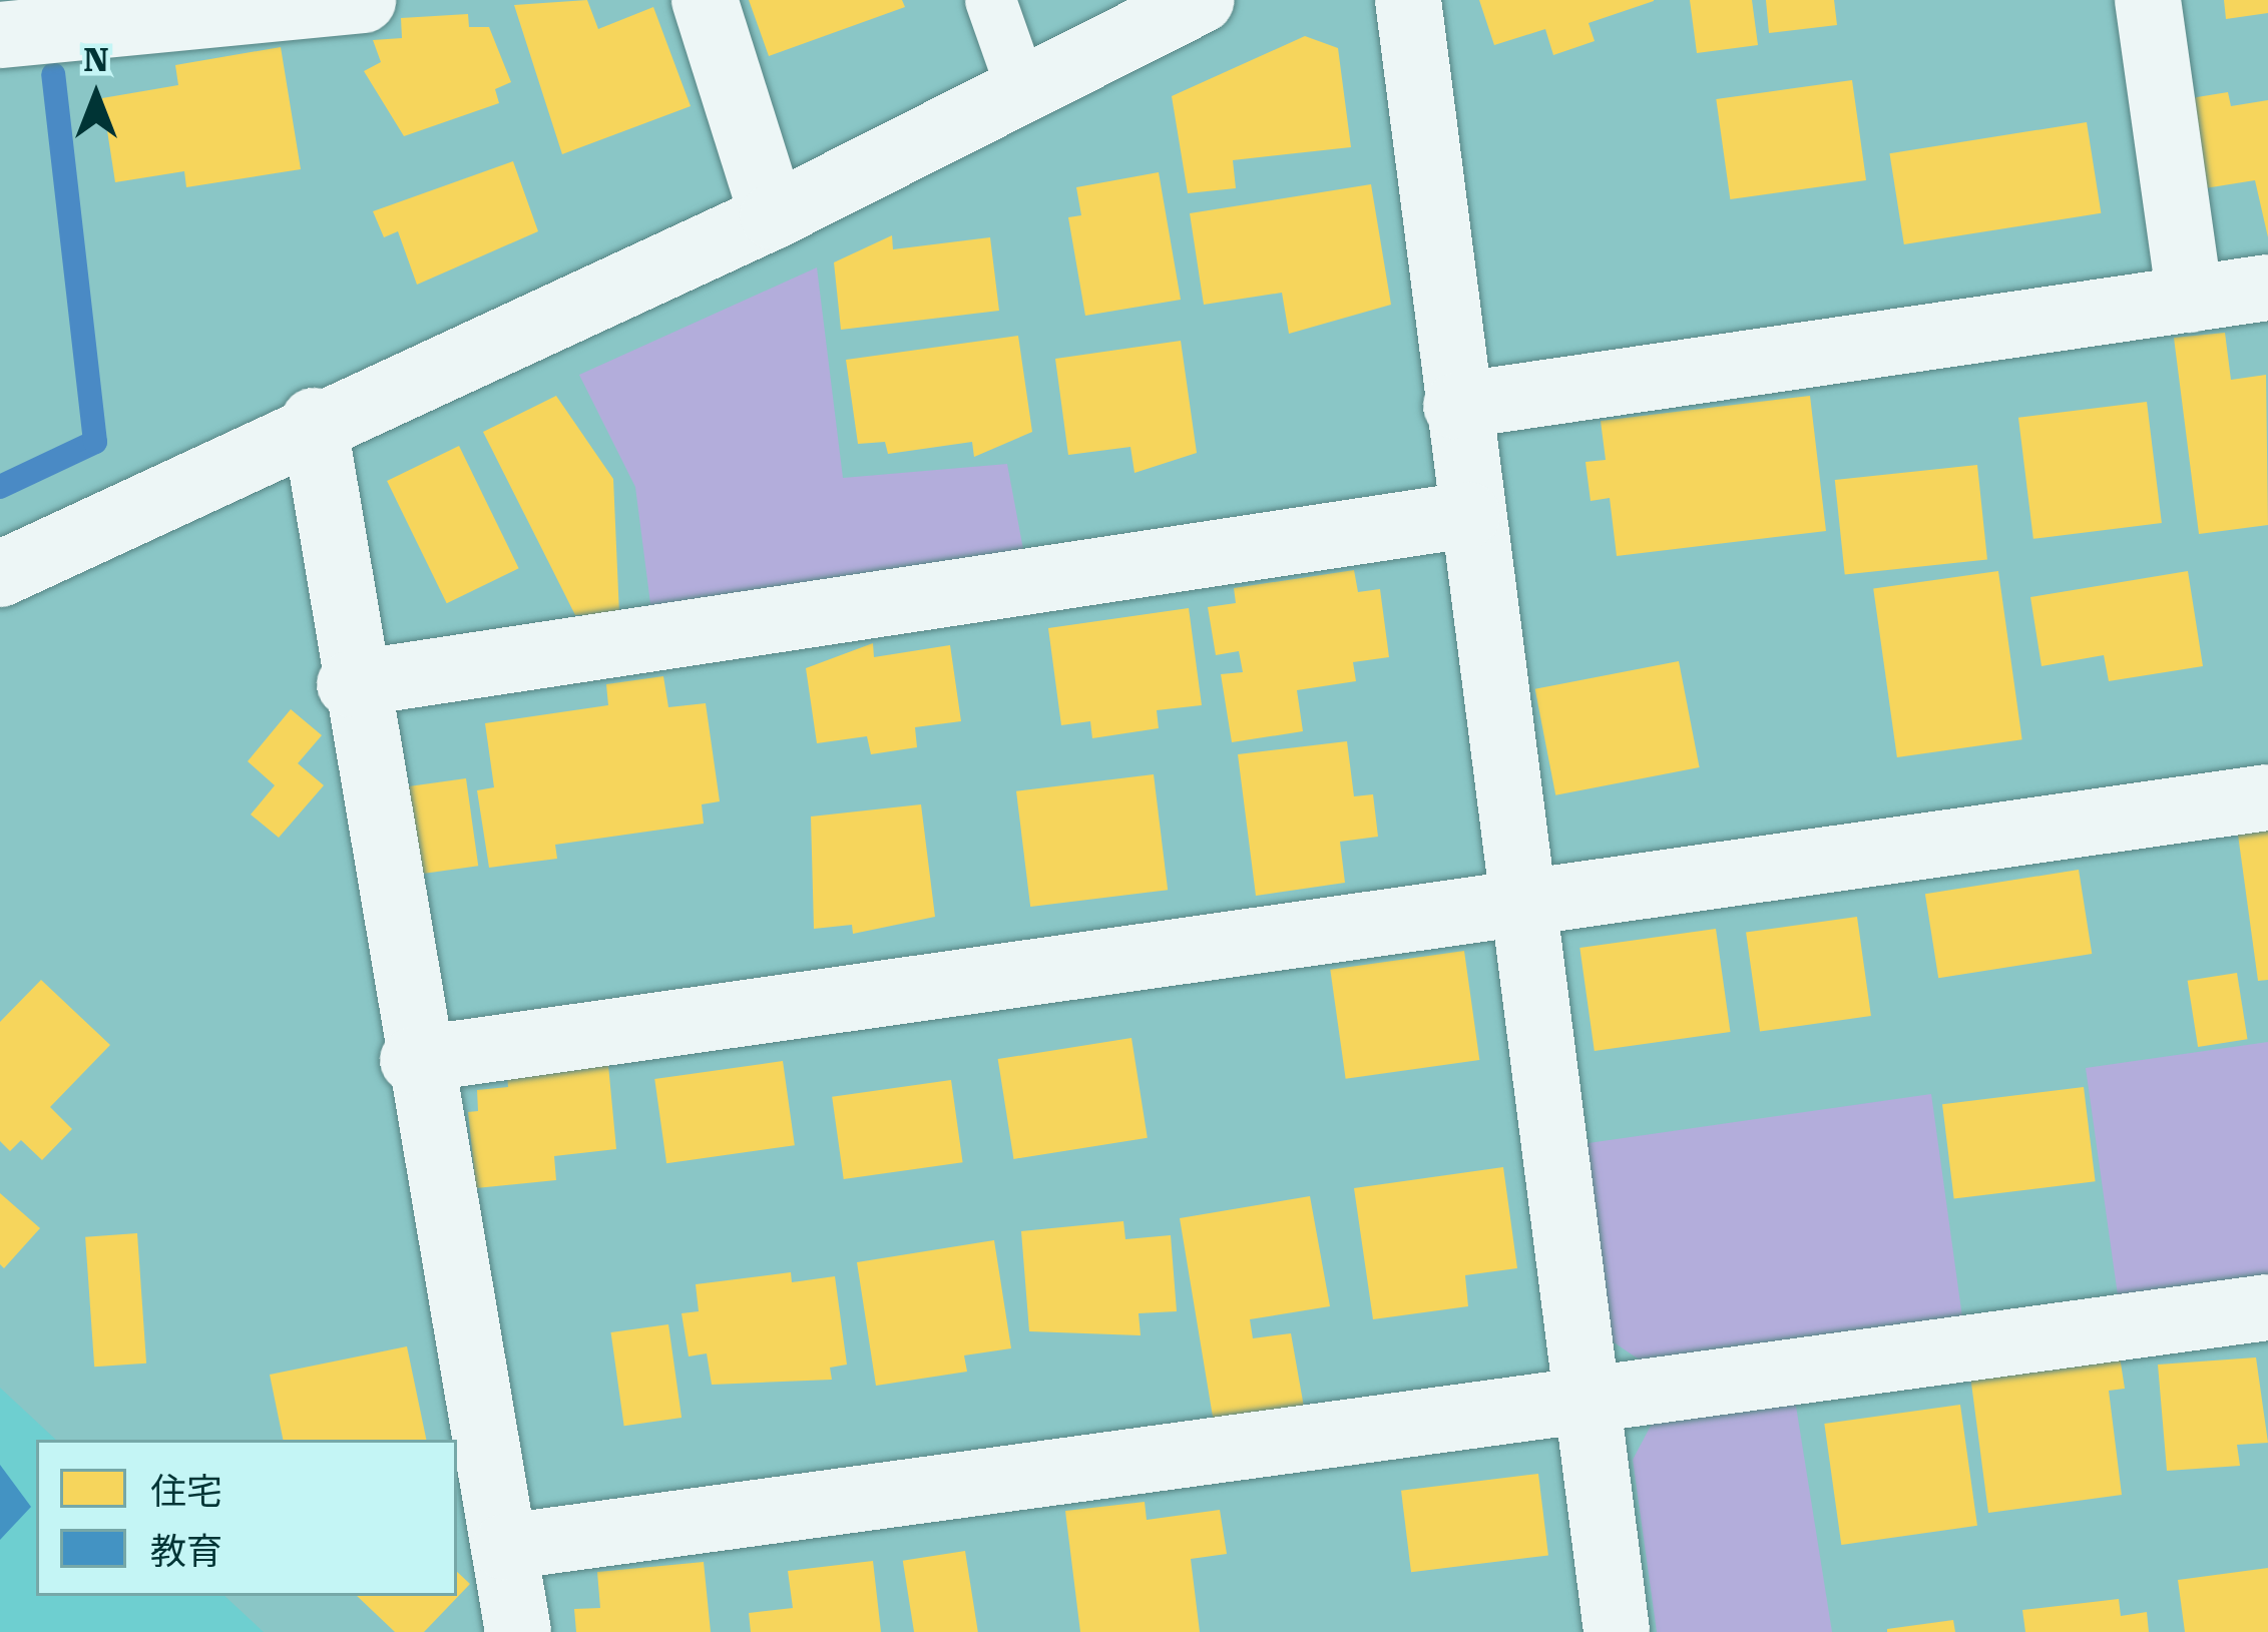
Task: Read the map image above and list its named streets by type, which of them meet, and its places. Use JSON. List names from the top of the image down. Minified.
{"legend":["住宅","教育"],"north":"top"}
